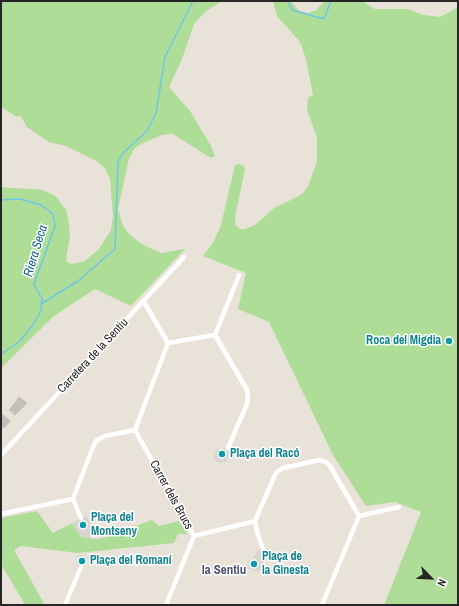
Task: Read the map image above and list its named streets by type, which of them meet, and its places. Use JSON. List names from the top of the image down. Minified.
{"streets":{"street":["Carretera de la Sentiu","Carrer dels Brucs"]},"districts":["la Sentiu"],"water":["Riera Seca"],"places":["Roca del Migdia","Plaça del Racó","Plaça del Montseny","Plaça del Romaní","Plaça de la Ginesta"],"north":"bottom right"}
